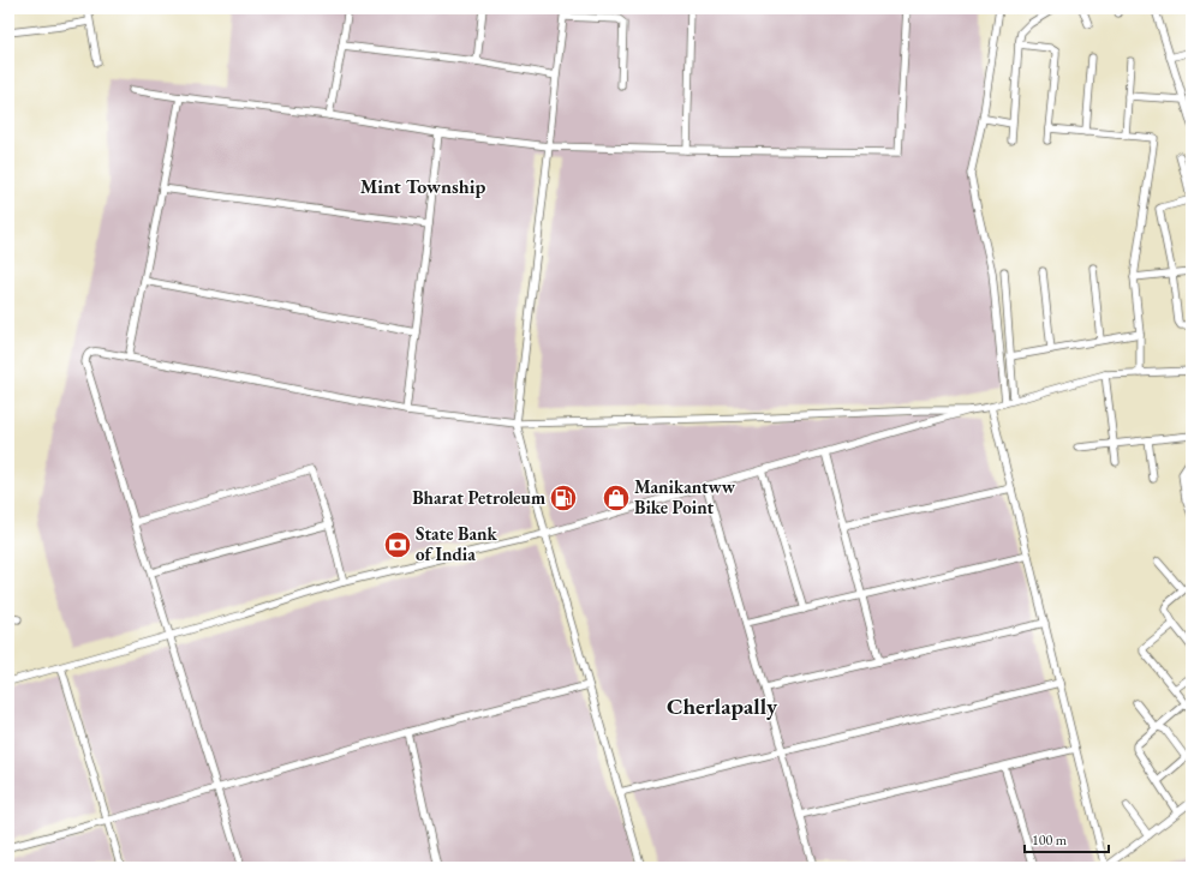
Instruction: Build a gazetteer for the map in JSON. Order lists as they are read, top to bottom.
{
  "districts": ["Mint Township", "Cherlapally"],
  "places": {
    "fuel station": ["Bharat Petroleum"],
    "shop": ["Manikantww Bike Point"],
    "bank": ["State Bank of India"]
  },
  "scale_bar": "100 m"
}
